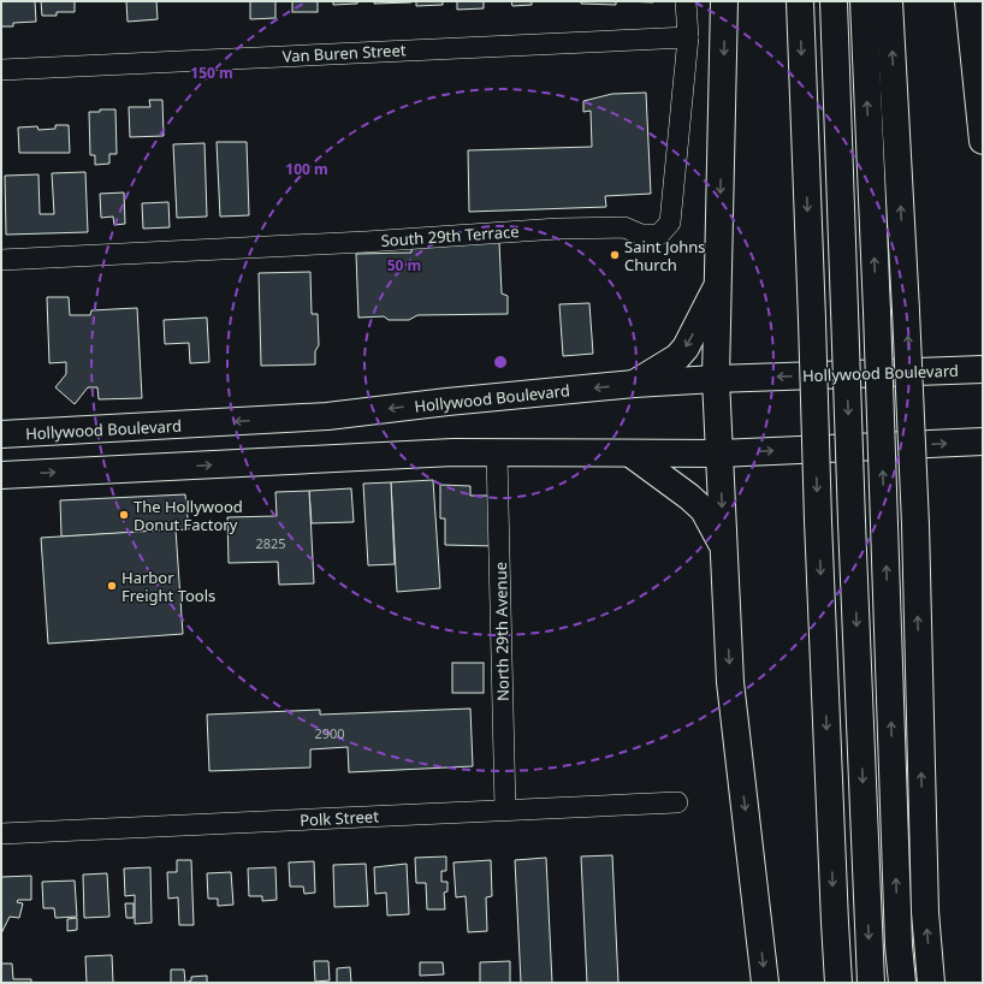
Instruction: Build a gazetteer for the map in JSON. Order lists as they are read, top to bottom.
{
  "streets": {
    "main road": ["Hollywood Boulevard"],
    "street": [
      "Van Buren Street",
      "South 29th Terrace",
      "North 29th Avenue",
      "Polk Street"
    ]
  },
  "crossings": [
    ["Van Buren Street", "South 29th Terrace"],
    ["North 29th Avenue", "Polk Street"]
  ],
  "places": ["Saint Johns Church", "The Hollywood Donut Factory", "Harbor Freight Tools"],
  "house_numbers": ["2825", "2900"],
  "rings": ["150 m", "100 m", "50 m"]
}
